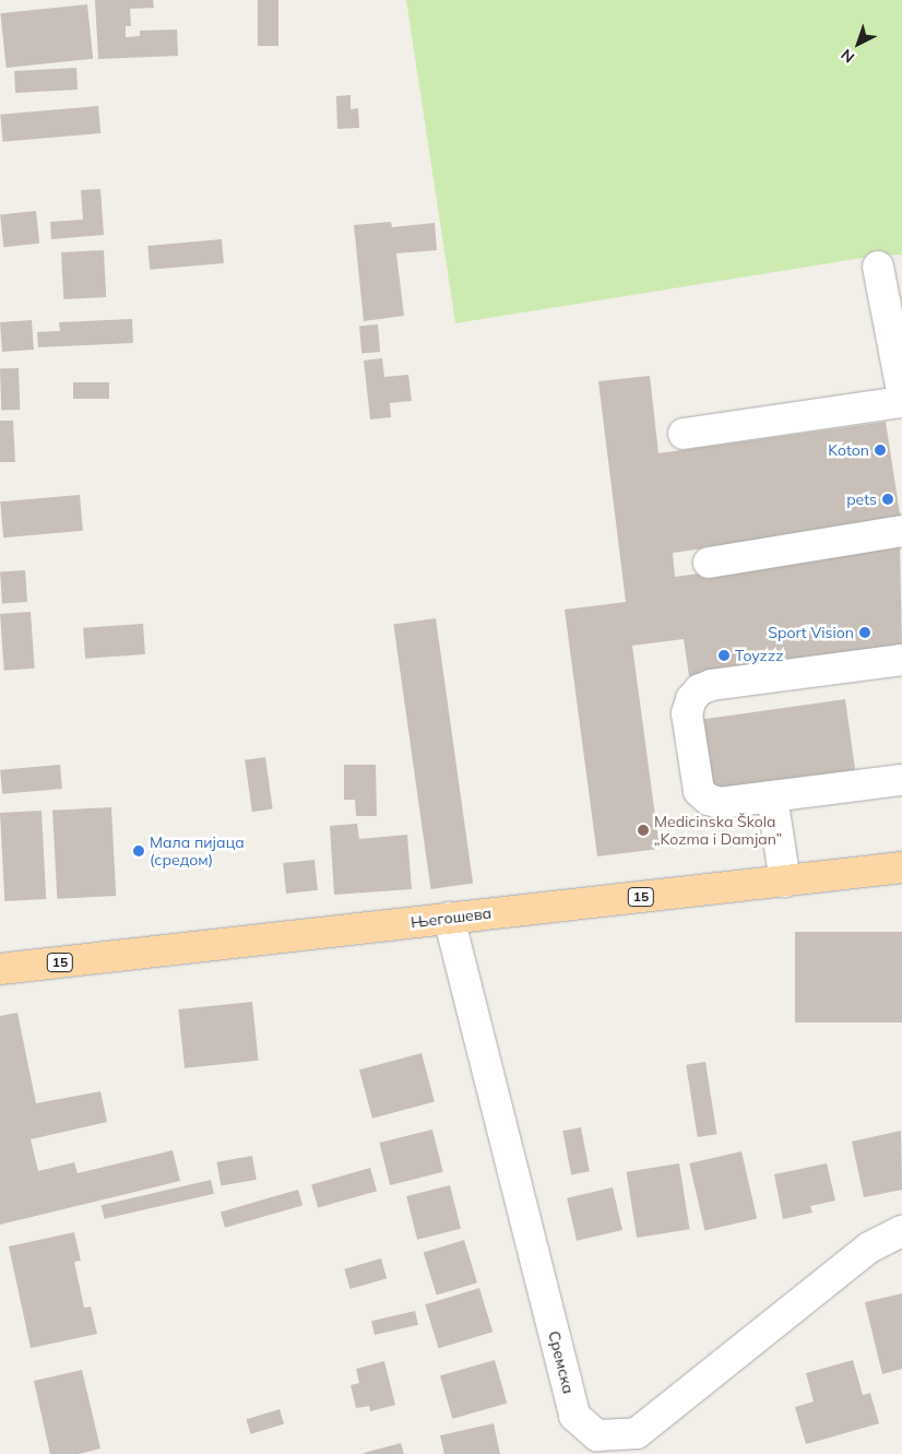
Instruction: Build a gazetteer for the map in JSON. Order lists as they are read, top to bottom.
{
  "streets": {
    "main road": ["15", "Његошева"],
    "street": ["Сремска"]
  },
  "crossings": [
    ["Његошева", "Сремска"]
  ],
  "places": [
    "Koton",
    "pets",
    "Sport Vision",
    "Toyzzz",
    "Medicinska Škola „Kozma i Damjan”",
    "Мала пијаца (средом)"
  ],
  "north": "bottom left"
}
